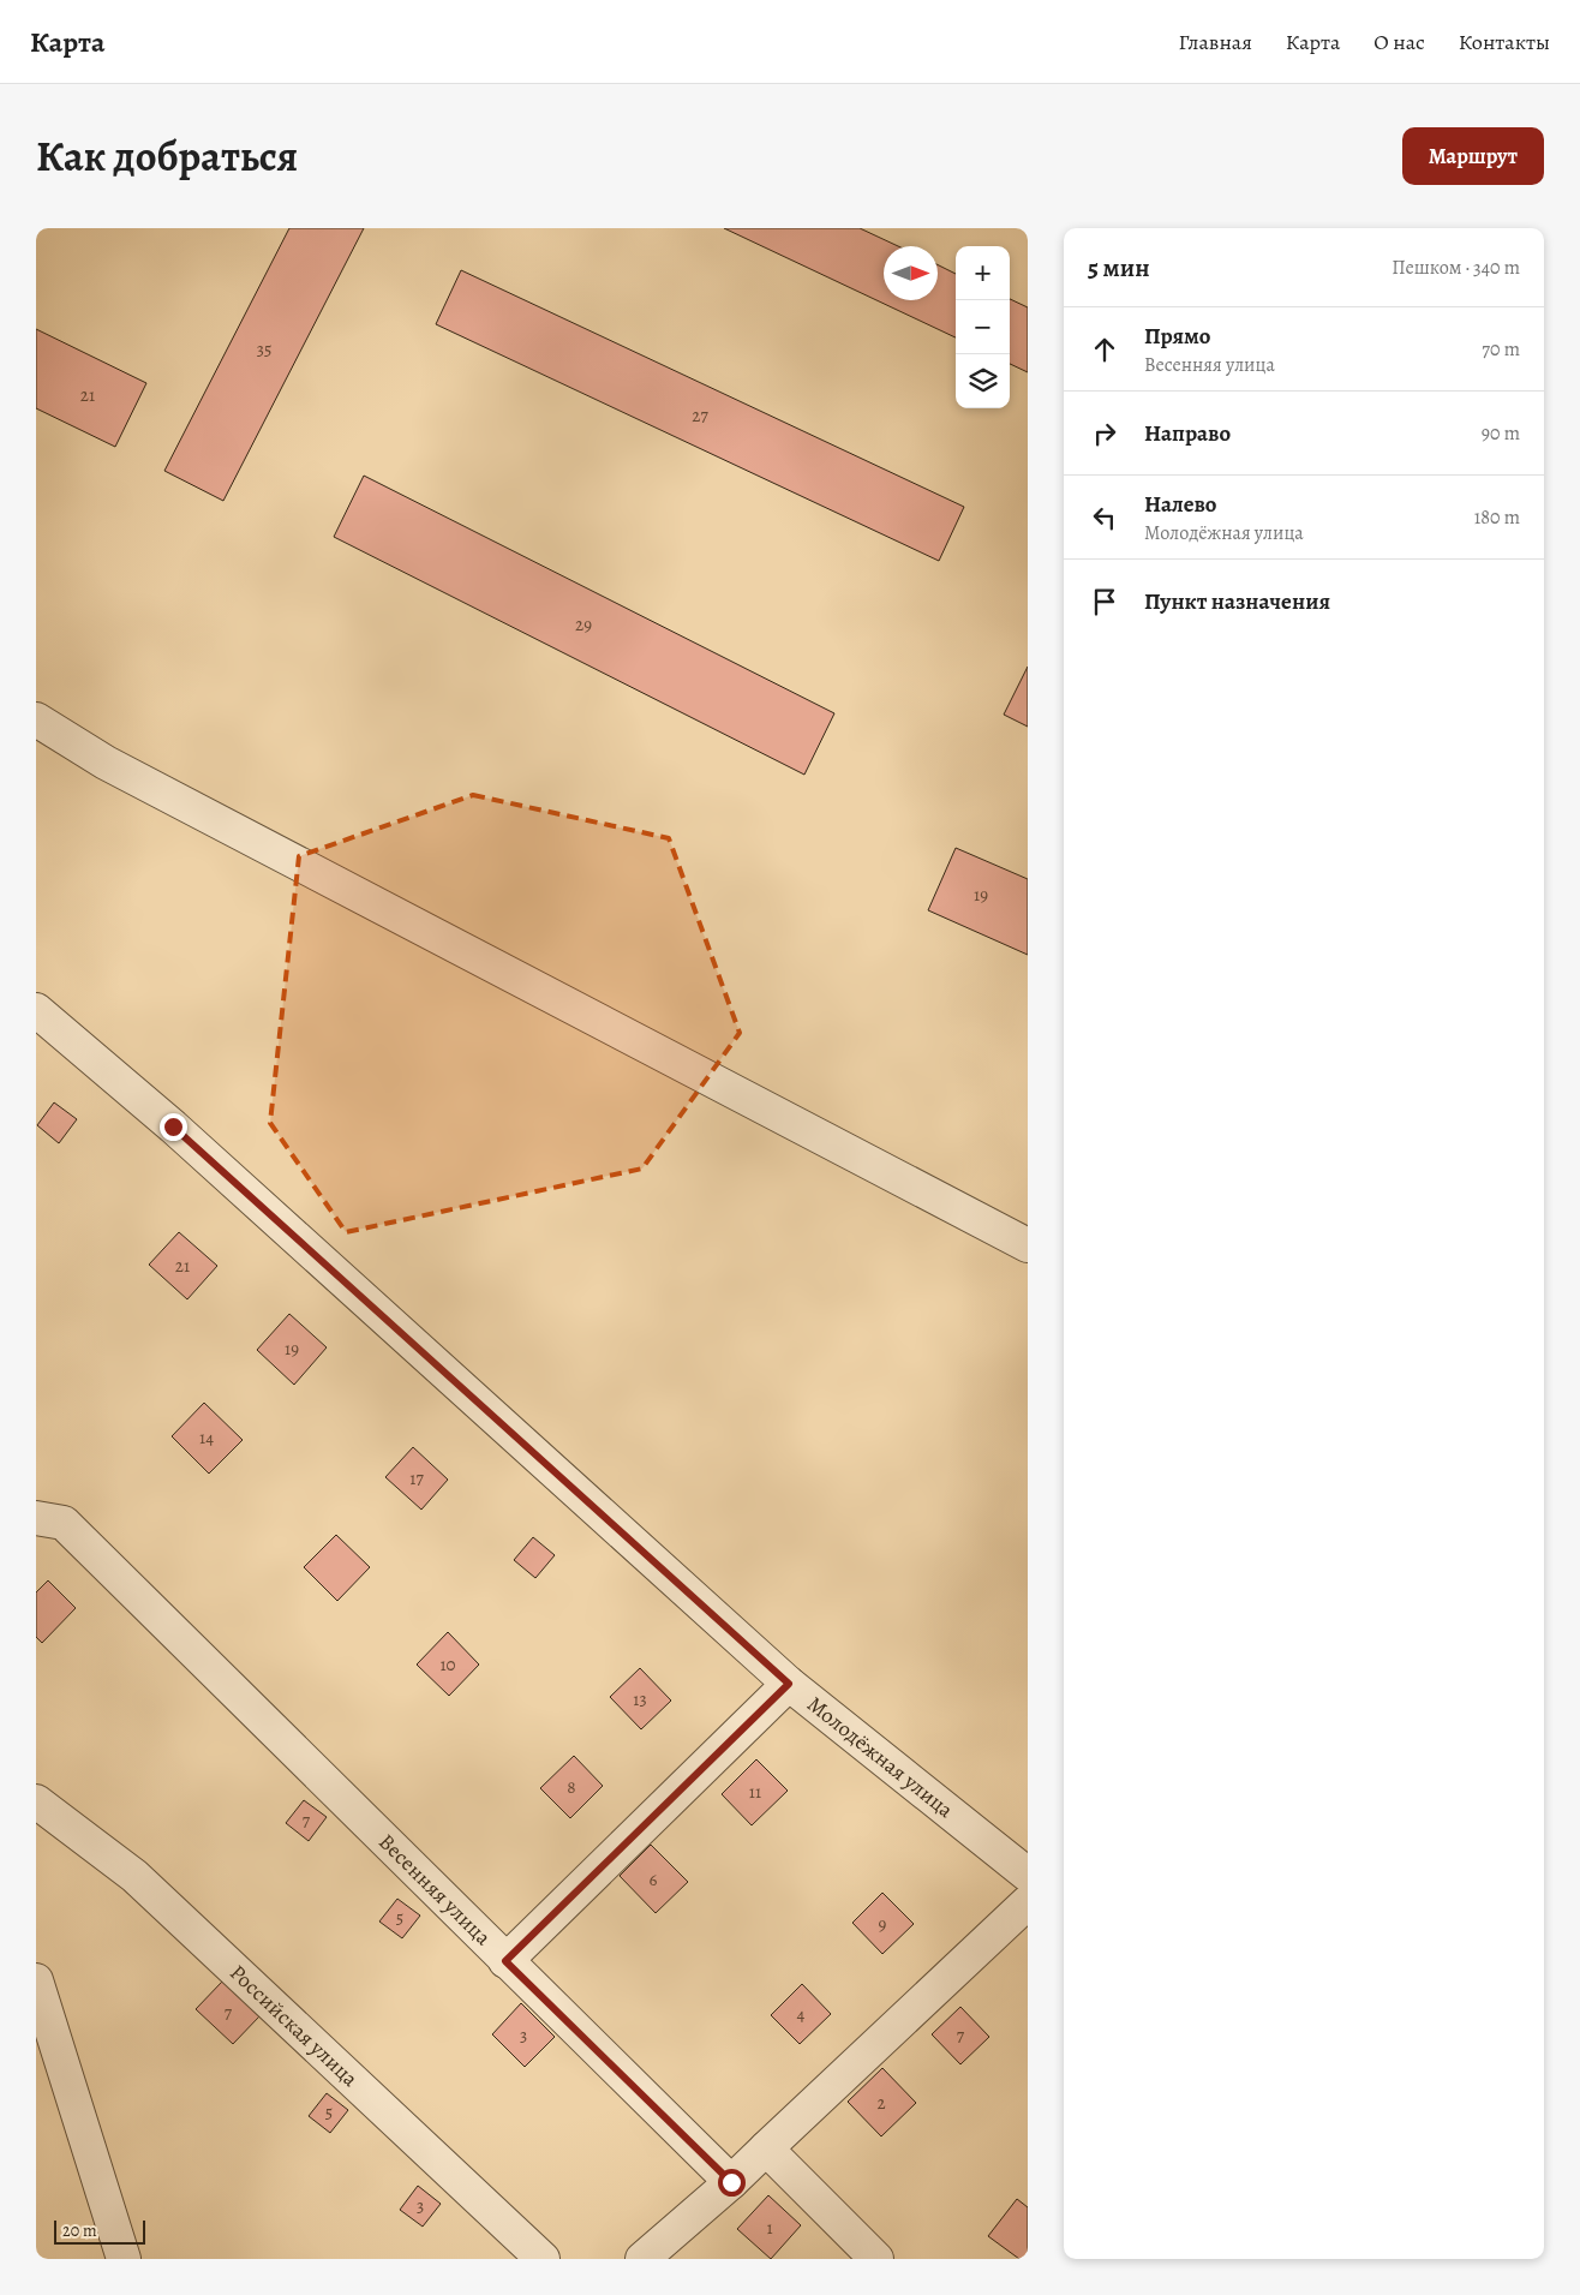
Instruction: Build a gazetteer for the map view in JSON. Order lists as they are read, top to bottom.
{
  "streets": {
    "street": ["Молодёжная улица", "Весенняя улица", "Российская улица"]
  },
  "house_numbers": [
    "35",
    "21",
    "27",
    "29",
    "19",
    "21",
    "19",
    "14",
    "17",
    "10",
    "13",
    "8",
    "11",
    "7",
    "6",
    "5",
    "9",
    "7",
    "4",
    "3",
    "7",
    "2",
    "5",
    "3",
    "1"
  ],
  "scale_bar": "20 m",
  "north": "right",
  "page": {
    "header": "Карта",
    "nav": [
      "Главная",
      "Карта",
      "О нас",
      "Контакты"
    ],
    "title": "Как добраться",
    "buttons": "Маршрут",
    "heading": ["5 мин", "Пешком · 340 m"],
    "map_buttons": ["+", "−"],
    "list": [
      ["Прямо", "Весенняя улица", "70 m"],
      ["Направо", "90 m"],
      ["Налево", "Молодёжная улица", "180 m"],
      "Пункт назначения"
    ],
    "scale": "20 m"
  }
}
